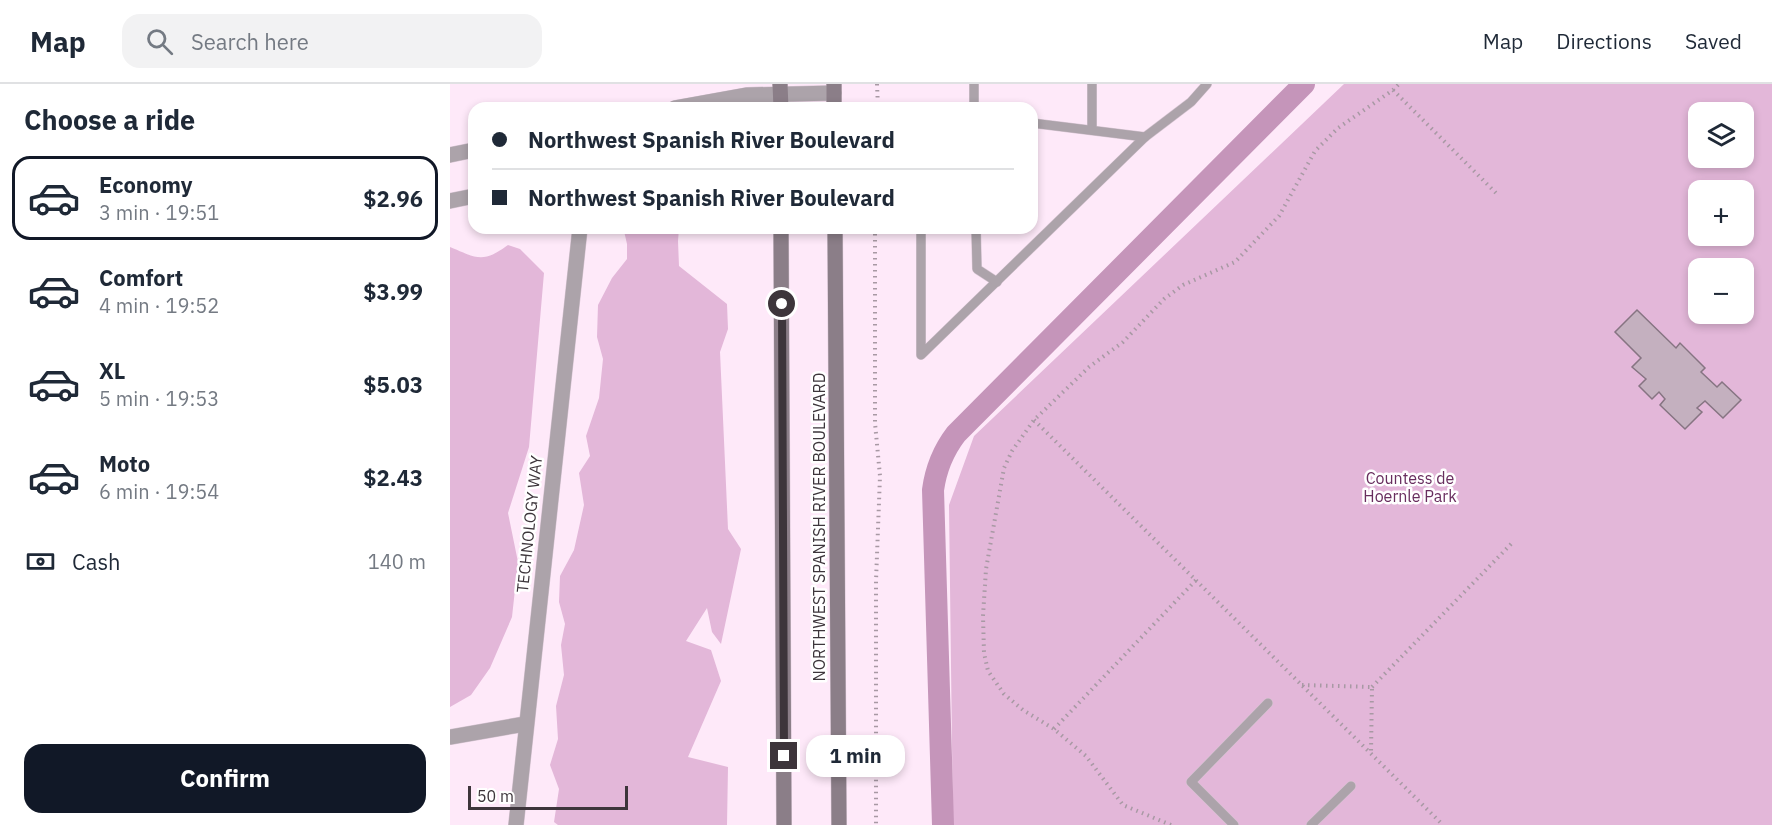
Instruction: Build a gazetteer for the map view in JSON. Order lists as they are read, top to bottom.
{
  "streets": {
    "main road": ["NORTHWEST SPANISH RIVER BOULEVARD"],
    "street": ["TECHNOLOGY WAY"]
  },
  "parks": ["Countess de Hoernle Park"],
  "scale_bar": "50 m",
  "page": {
    "header": "Map",
    "search": "Search here",
    "nav": ["Map", "Directions", "Saved"],
    "heading": "Choose a ride",
    "map_buttons": ["+", "−"],
    "banner": ["Northwest Spanish River Boulevard", "Northwest Spanish River Boulevard"],
    "list": [
      {
        "name": "Economy",
        "note": "3 min · 19:51",
        "value": "$2.96"
      },
      {
        "name": "Comfort",
        "note": "4 min · 19:52",
        "value": "$3.99"
      },
      {
        "name": "XL",
        "note": "5 min · 19:53",
        "value": "$5.03"
      },
      {
        "name": "Moto",
        "note": "6 min · 19:54",
        "value": "$2.43"
      }
    ],
    "pay": ["Cash", "140 m"],
    "buttons": "Confirm",
    "bubble": "1 min",
    "scale": "50 m"
  }
}
